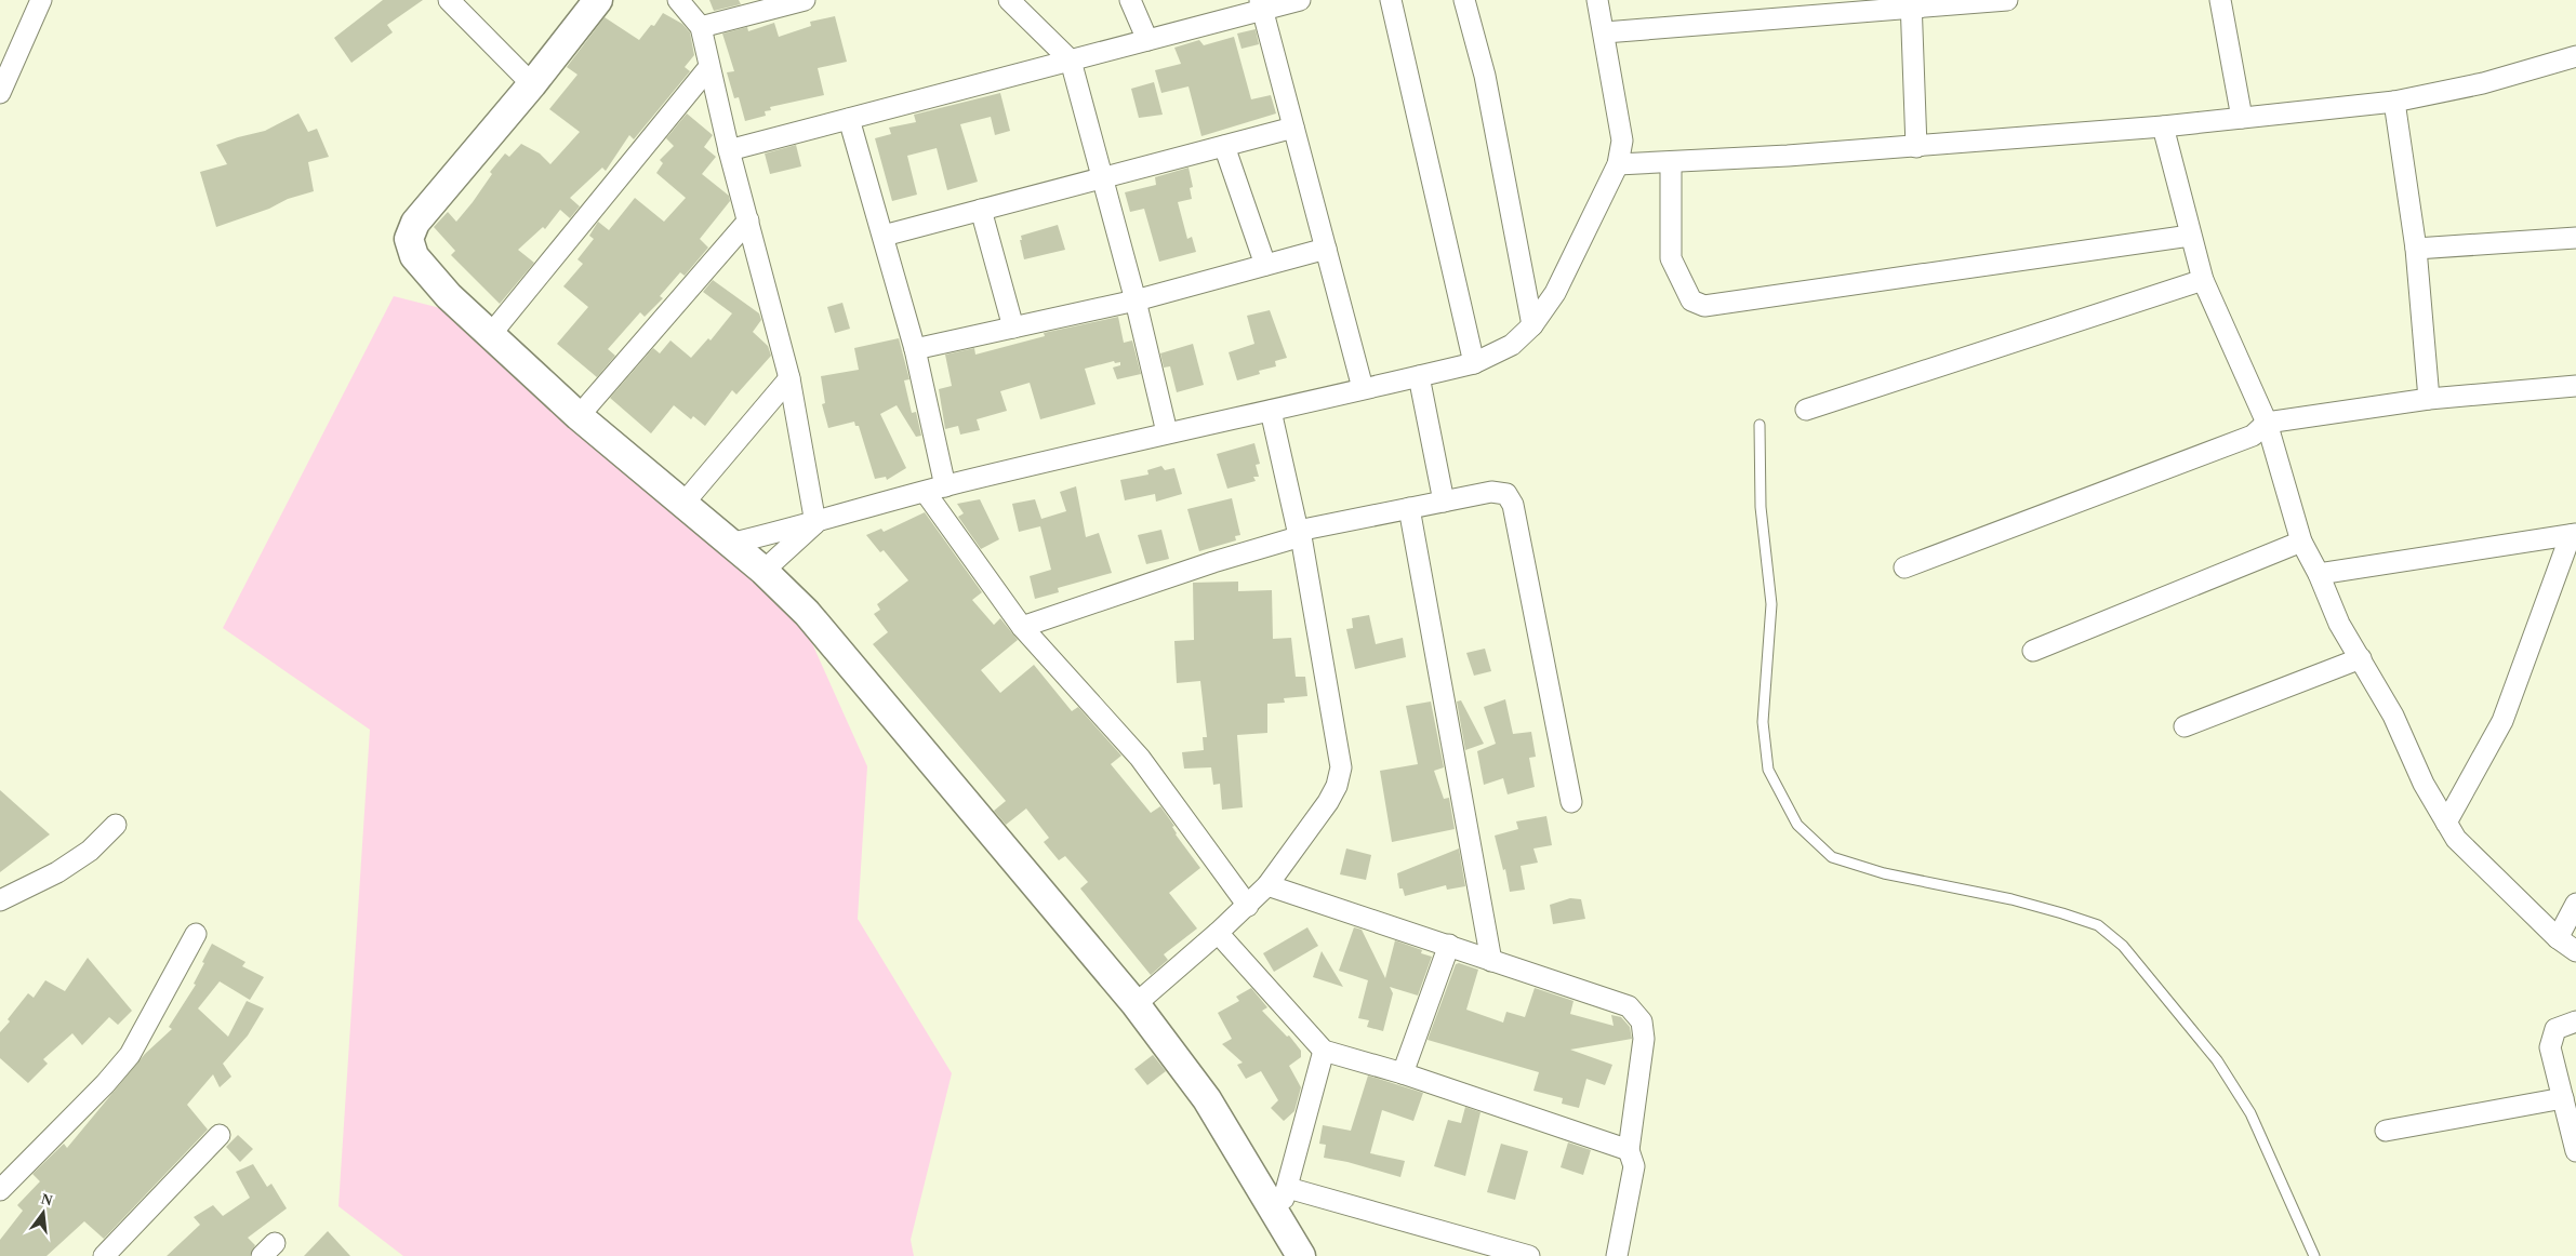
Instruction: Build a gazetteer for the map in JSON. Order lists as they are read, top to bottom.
{
  "north": "top"
}
